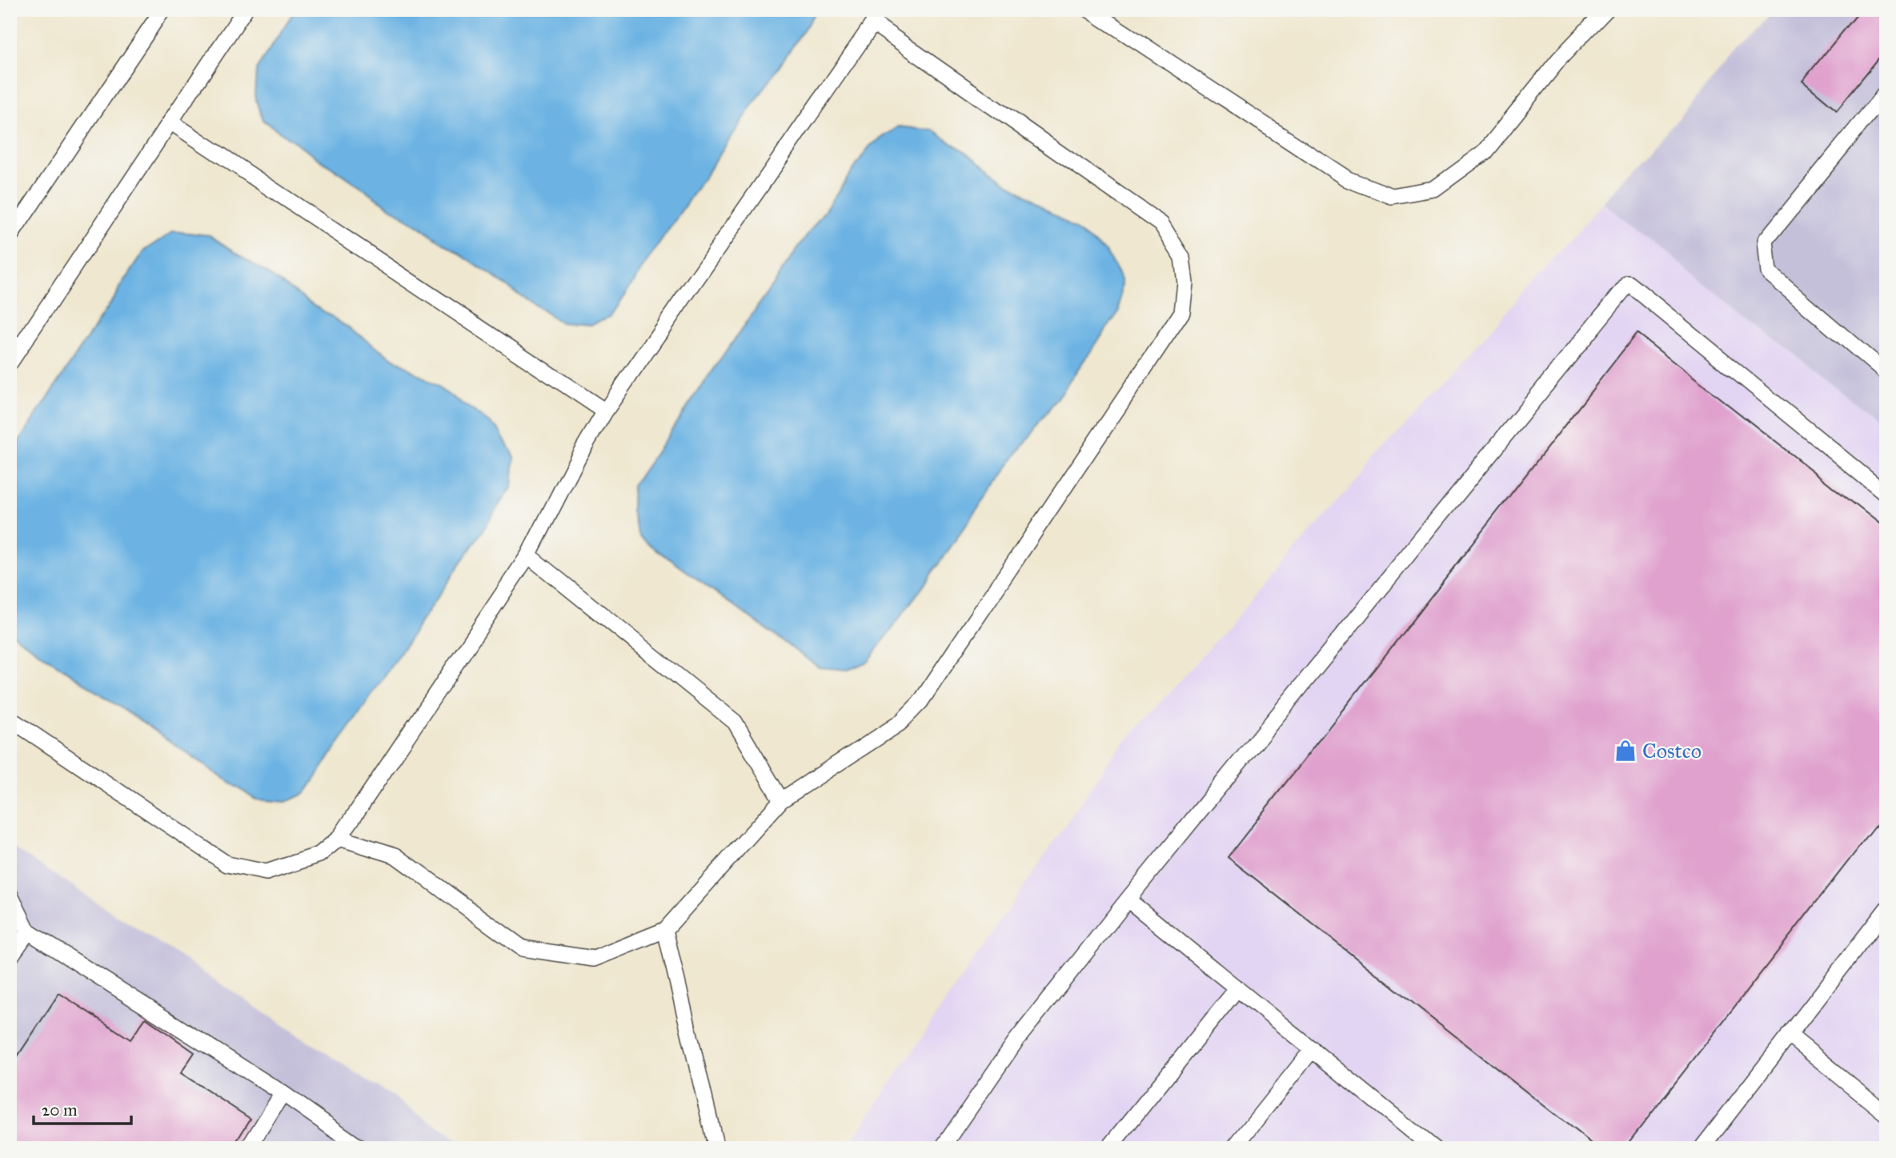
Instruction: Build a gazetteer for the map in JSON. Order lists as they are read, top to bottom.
{
  "places": {
    "shop": ["Costco"]
  },
  "scale_bar": "20 m"
}
